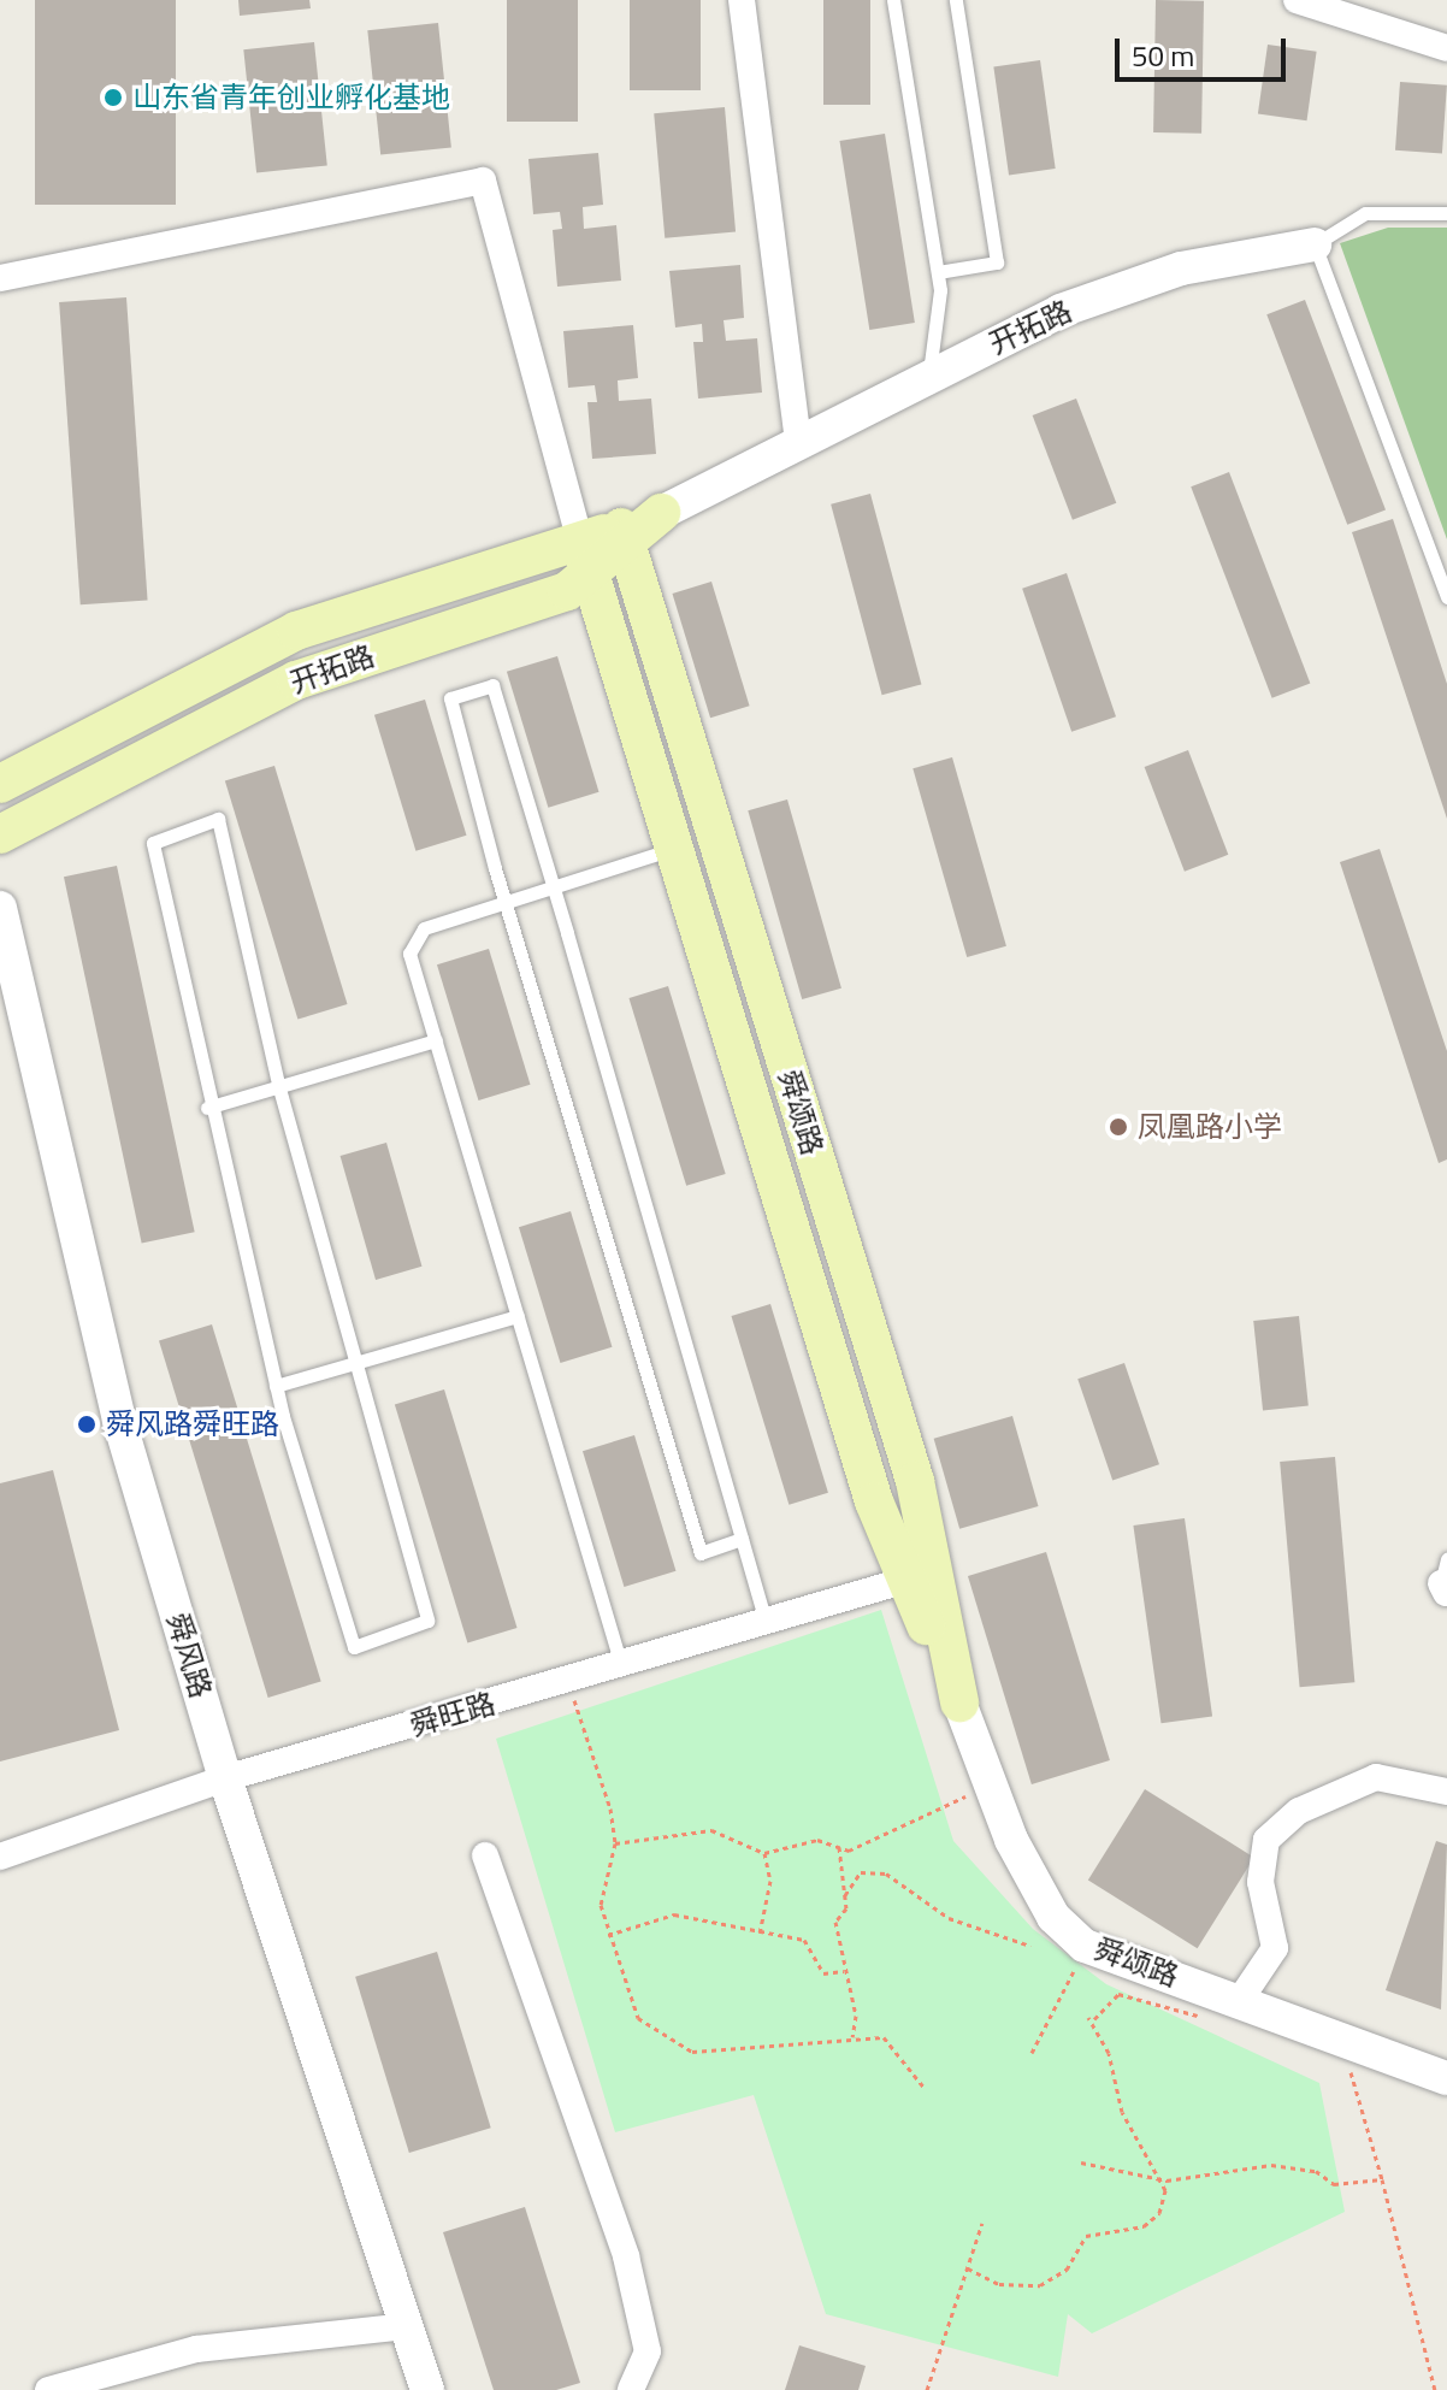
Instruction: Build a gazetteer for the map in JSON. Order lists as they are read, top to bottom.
{
  "streets": {
    "main road": ["开拓路", "舜颂路"],
    "street": ["舜风路", "舜旺路"]
  },
  "crossings": [
    ["开拓路", "舜颂路"],
    ["舜颂路", "舜旺路"],
    ["舜风路", "舜旺路"]
  ],
  "places": ["山东省青年创业孵化基地", "凤凰路小学", "舜风路舜旺路"],
  "scale_bar": "50 m"
}
